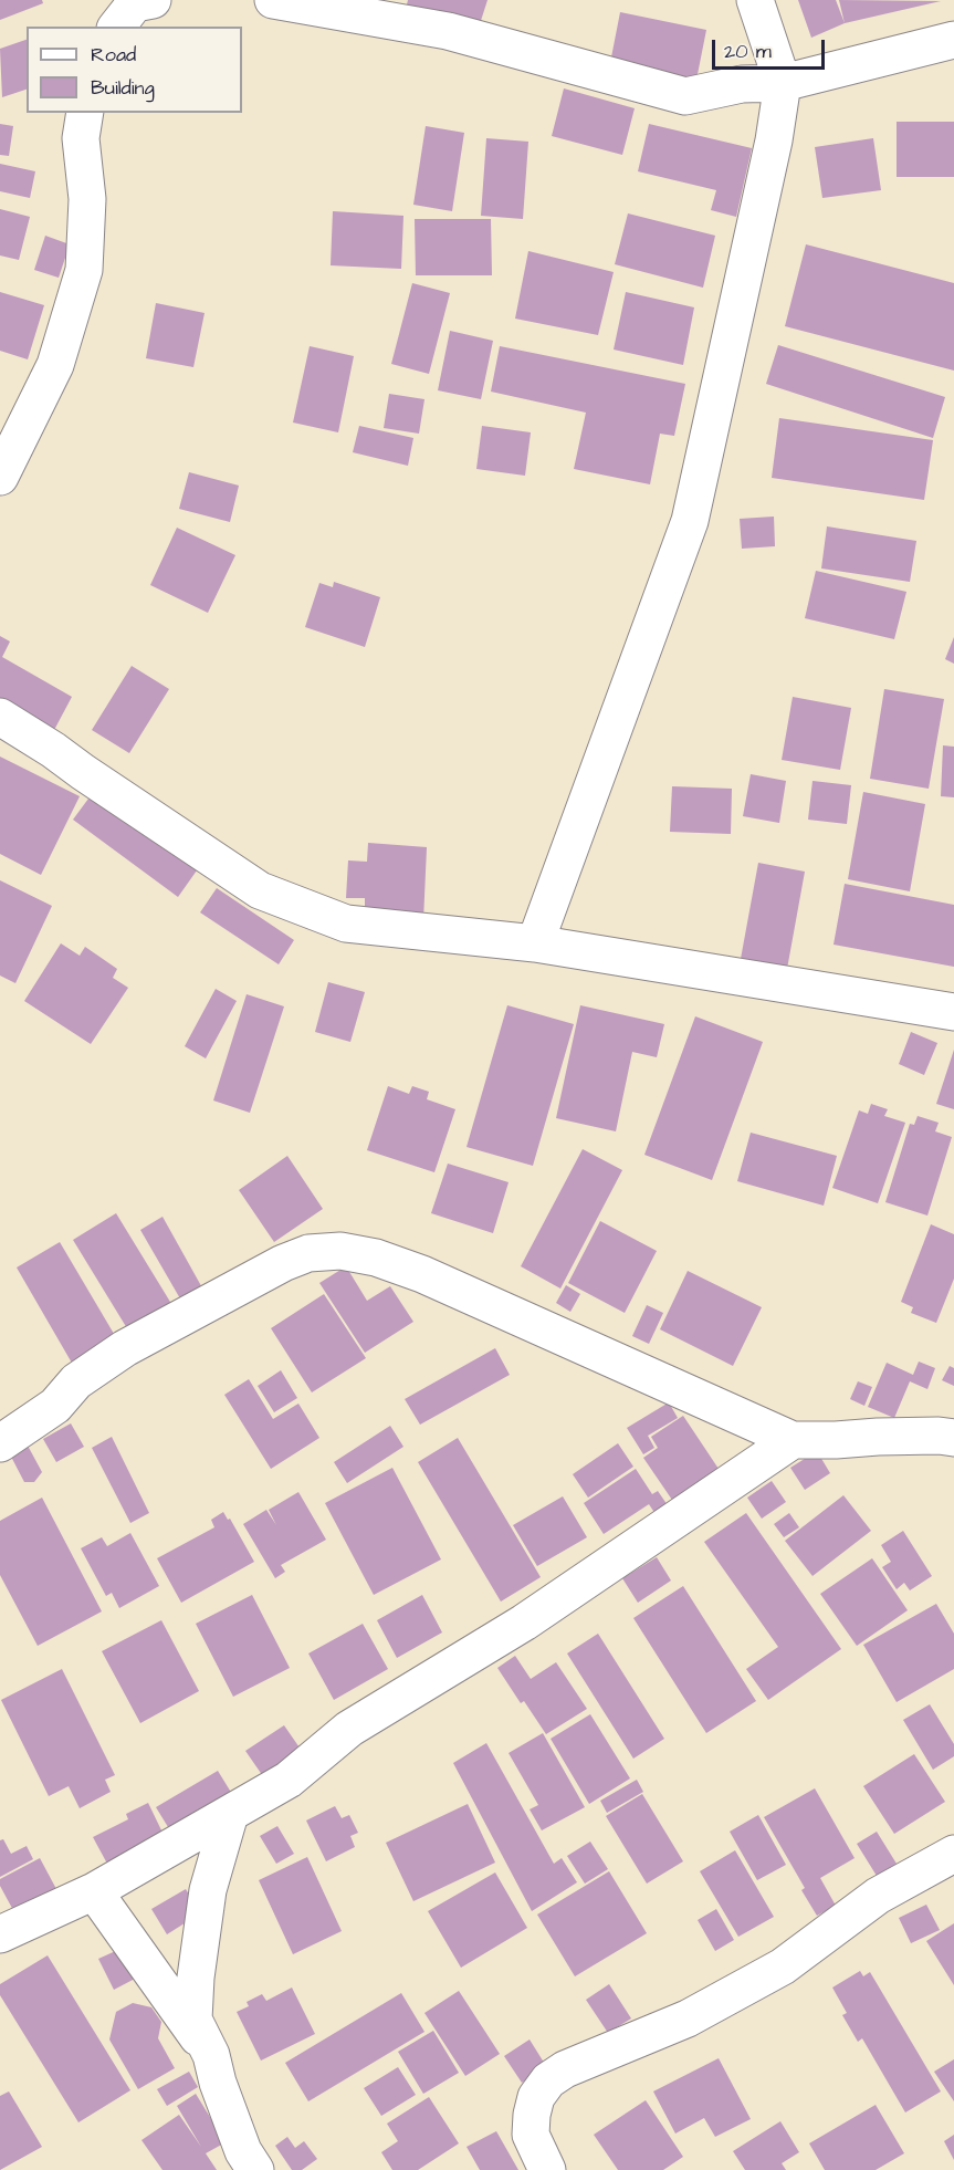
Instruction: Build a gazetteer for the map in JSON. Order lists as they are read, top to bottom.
{
  "legend": ["Road", "Building"],
  "scale_bar": "20 m"
}
